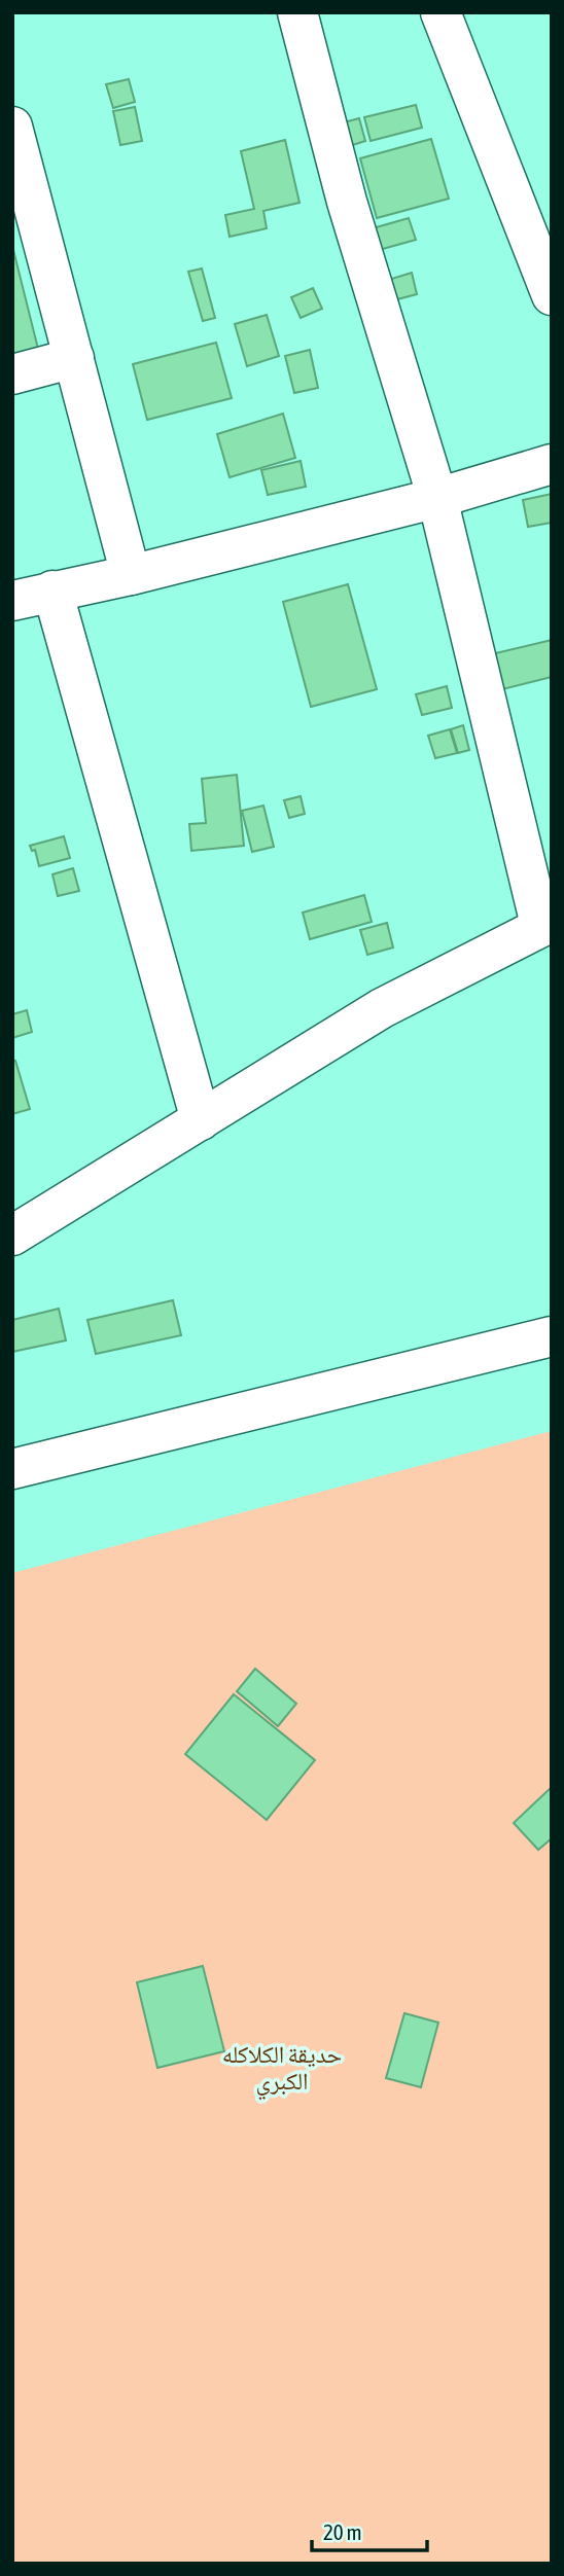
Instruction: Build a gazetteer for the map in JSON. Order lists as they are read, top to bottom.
{
  "parks": ["حديقة الكلاكله الكبري"],
  "scale_bar": "20 m"
}
